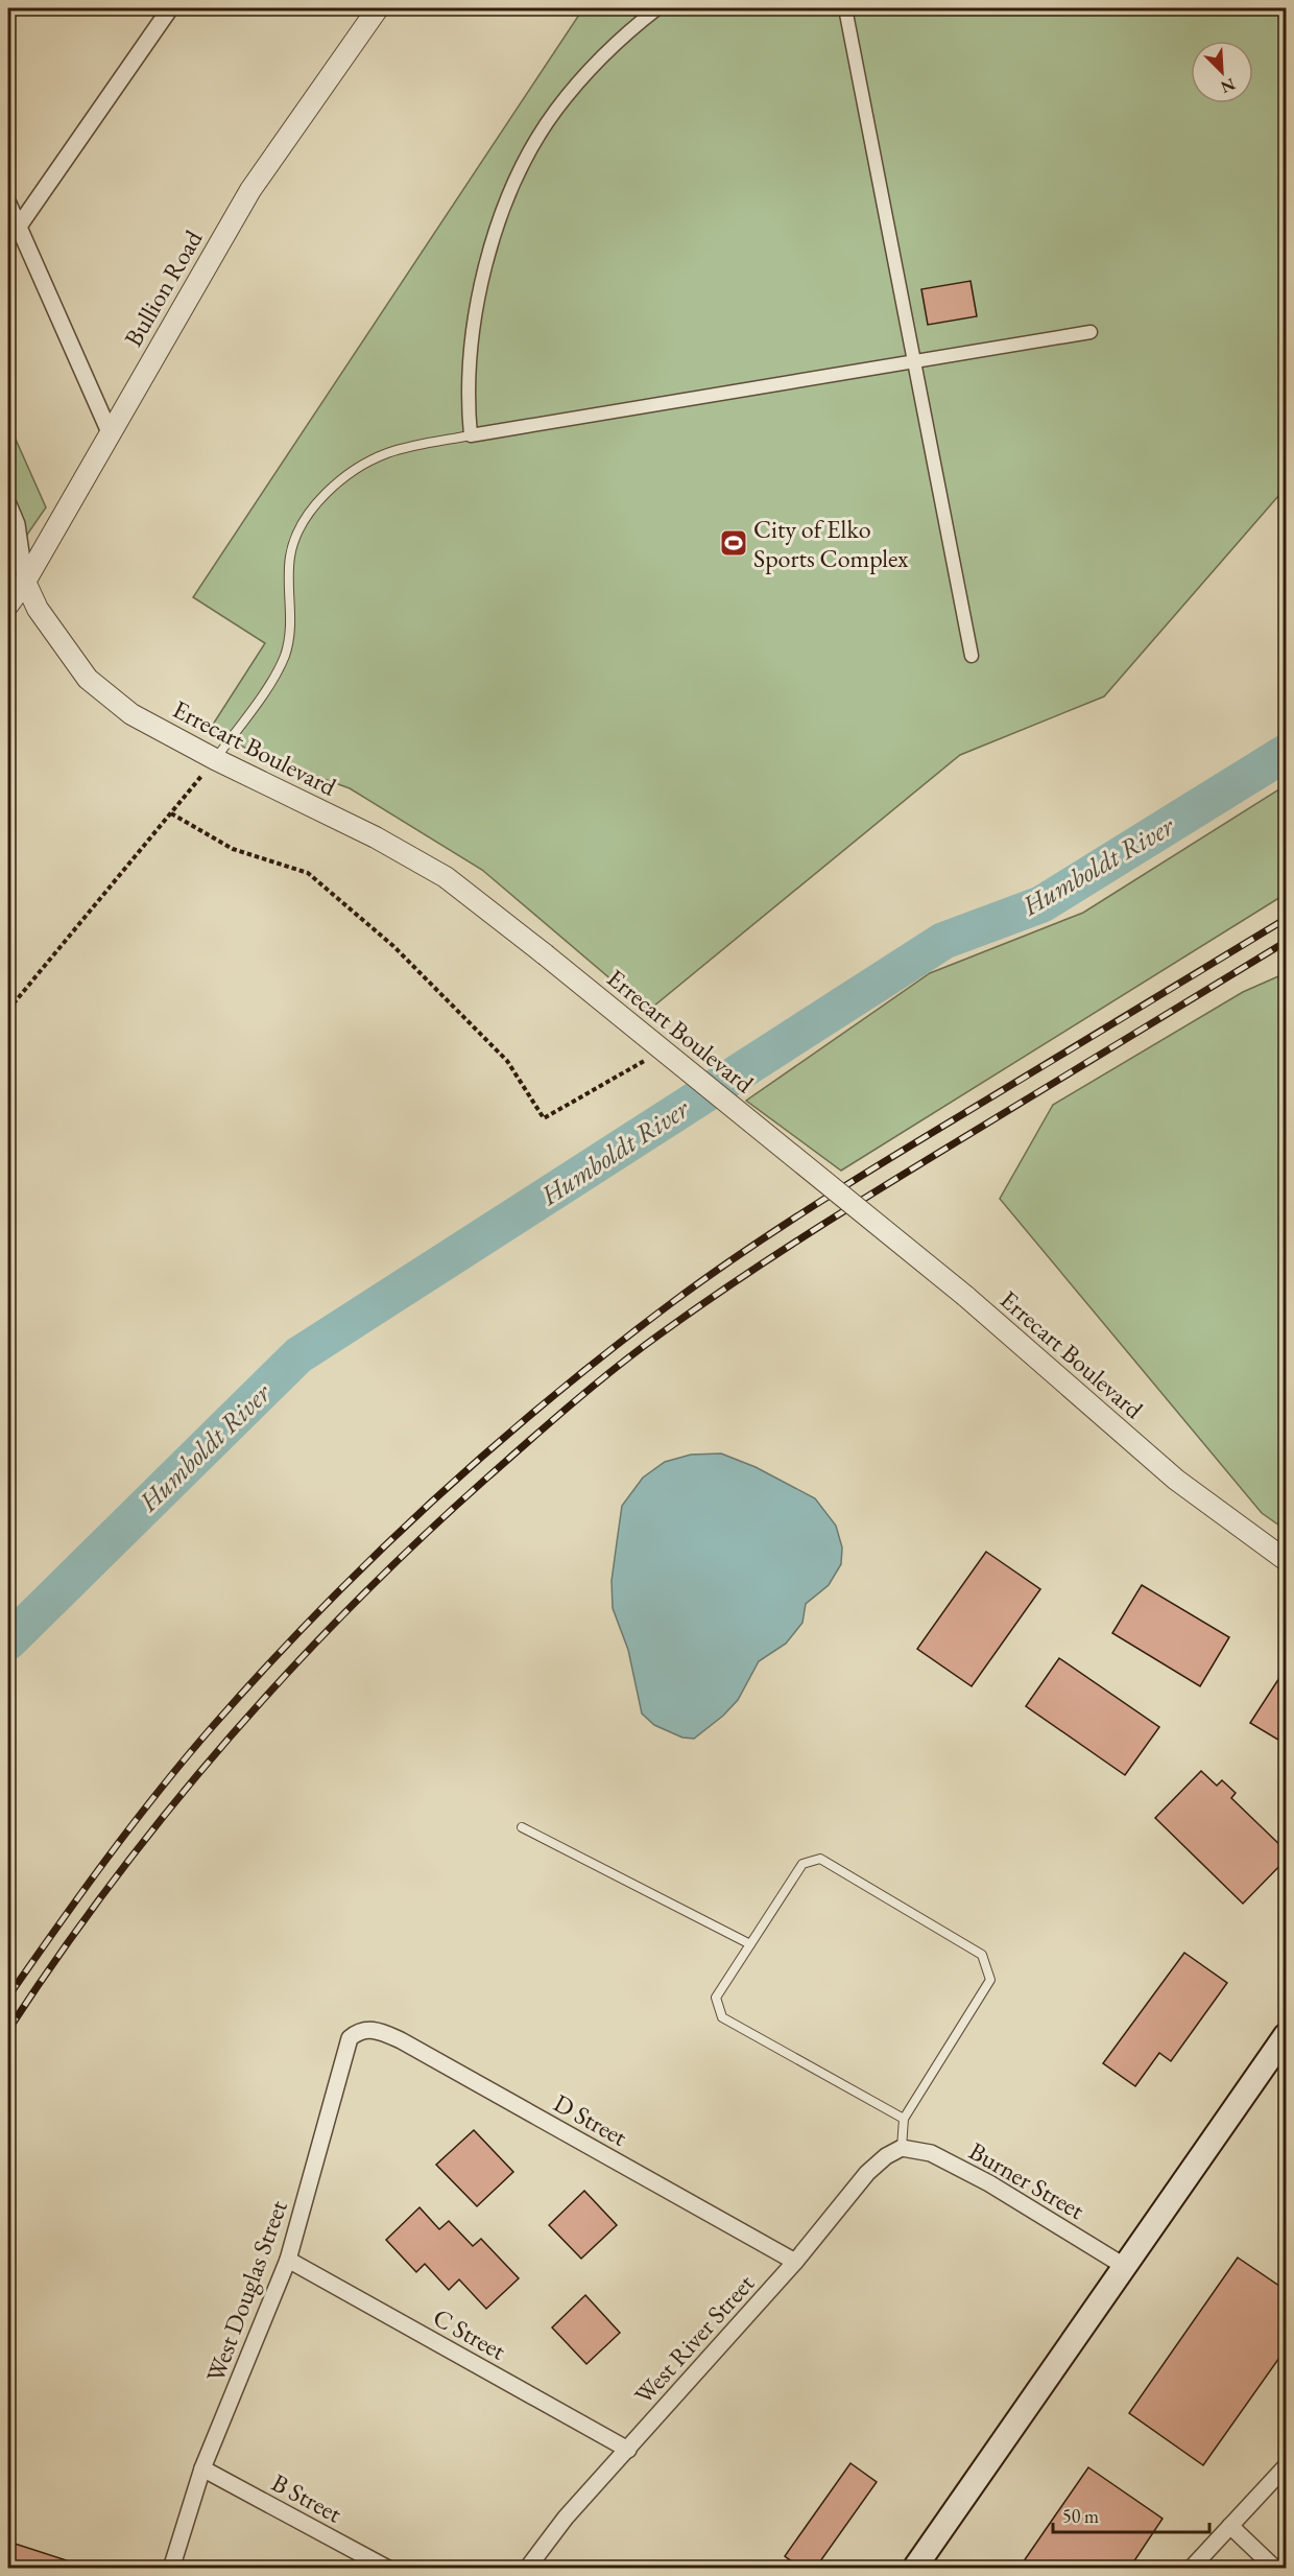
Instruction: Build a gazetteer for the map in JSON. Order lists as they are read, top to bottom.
{
  "streets": {
    "street": [
      "Bullion Road",
      "Errecart Boulevard",
      "D Street",
      "Burner Street",
      "West Douglas Street",
      "C Street",
      "West River Street",
      "B Street"
    ]
  },
  "crossings": [
    ["Bullion Road", "Errecart Boulevard"],
    ["D Street", "West Douglas Street"],
    ["D Street", "West River Street"],
    ["Burner Street", "West River Street"],
    ["West Douglas Street", "C Street"],
    ["West Douglas Street", "B Street"],
    ["C Street", "West River Street"]
  ],
  "water": ["Humboldt River"],
  "places": {
    "sports": ["City of Elko Sports Complex"]
  },
  "scale_bar": "50 m",
  "north": "bottom right"
}
